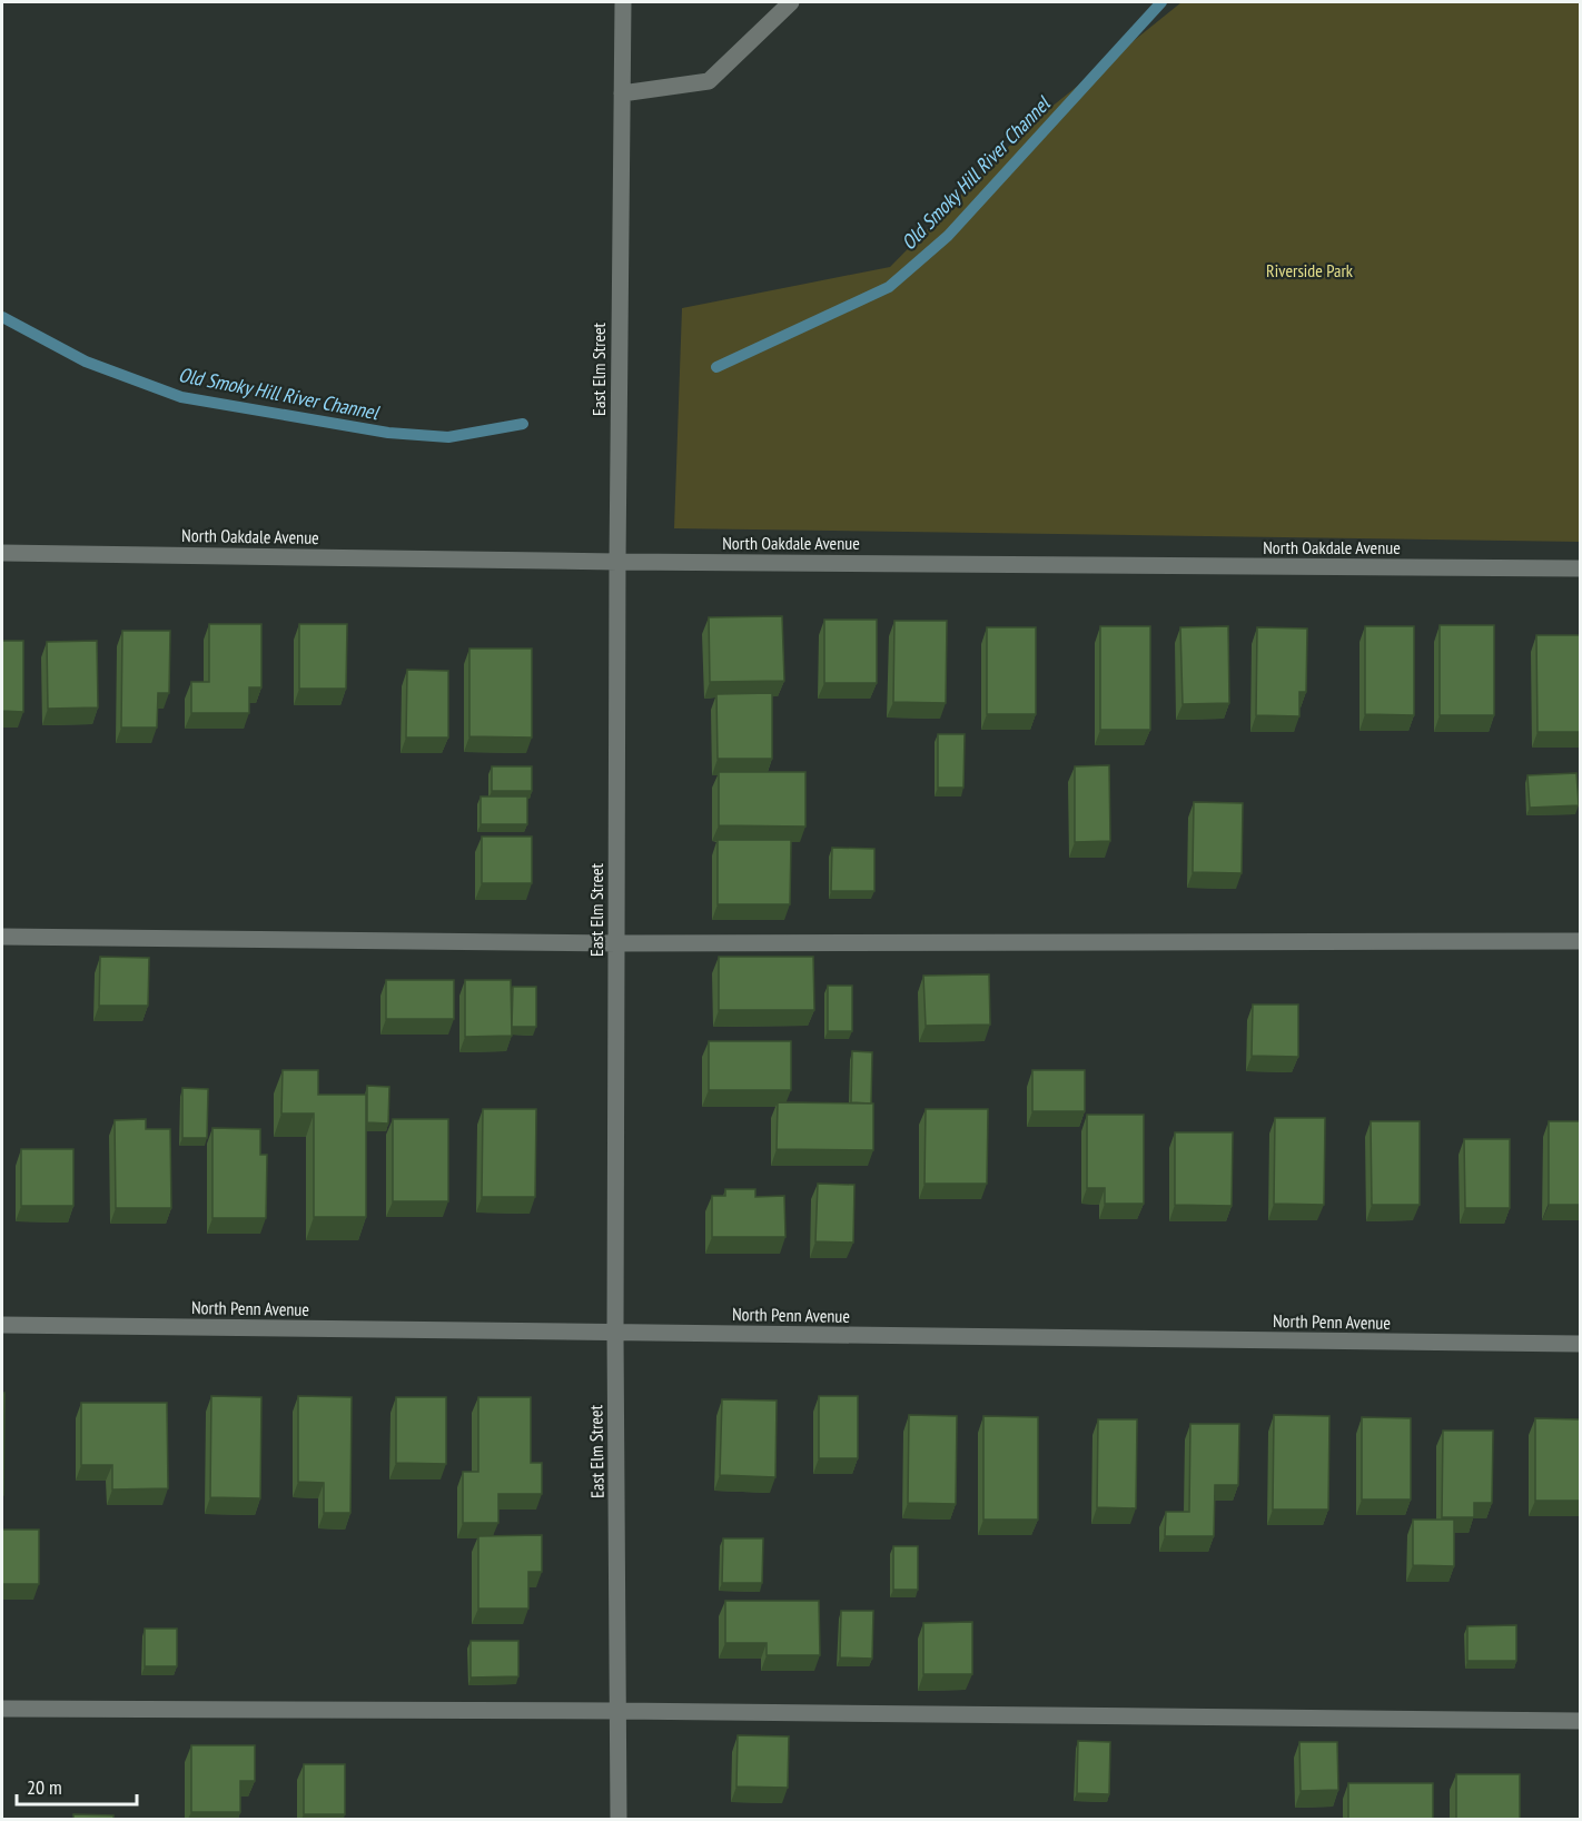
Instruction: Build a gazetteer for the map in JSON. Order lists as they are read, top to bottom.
{
  "streets": {
    "street": ["East Elm Street", "North Oakdale Avenue", "North Penn Avenue"]
  },
  "crossings": [
    ["East Elm Street", "North Oakdale Avenue"],
    ["East Elm Street", "North Penn Avenue"]
  ],
  "water": ["Old Smoky Hill River Channel"],
  "parks": ["Riverside Park"],
  "scale_bar": "20 m"
}
